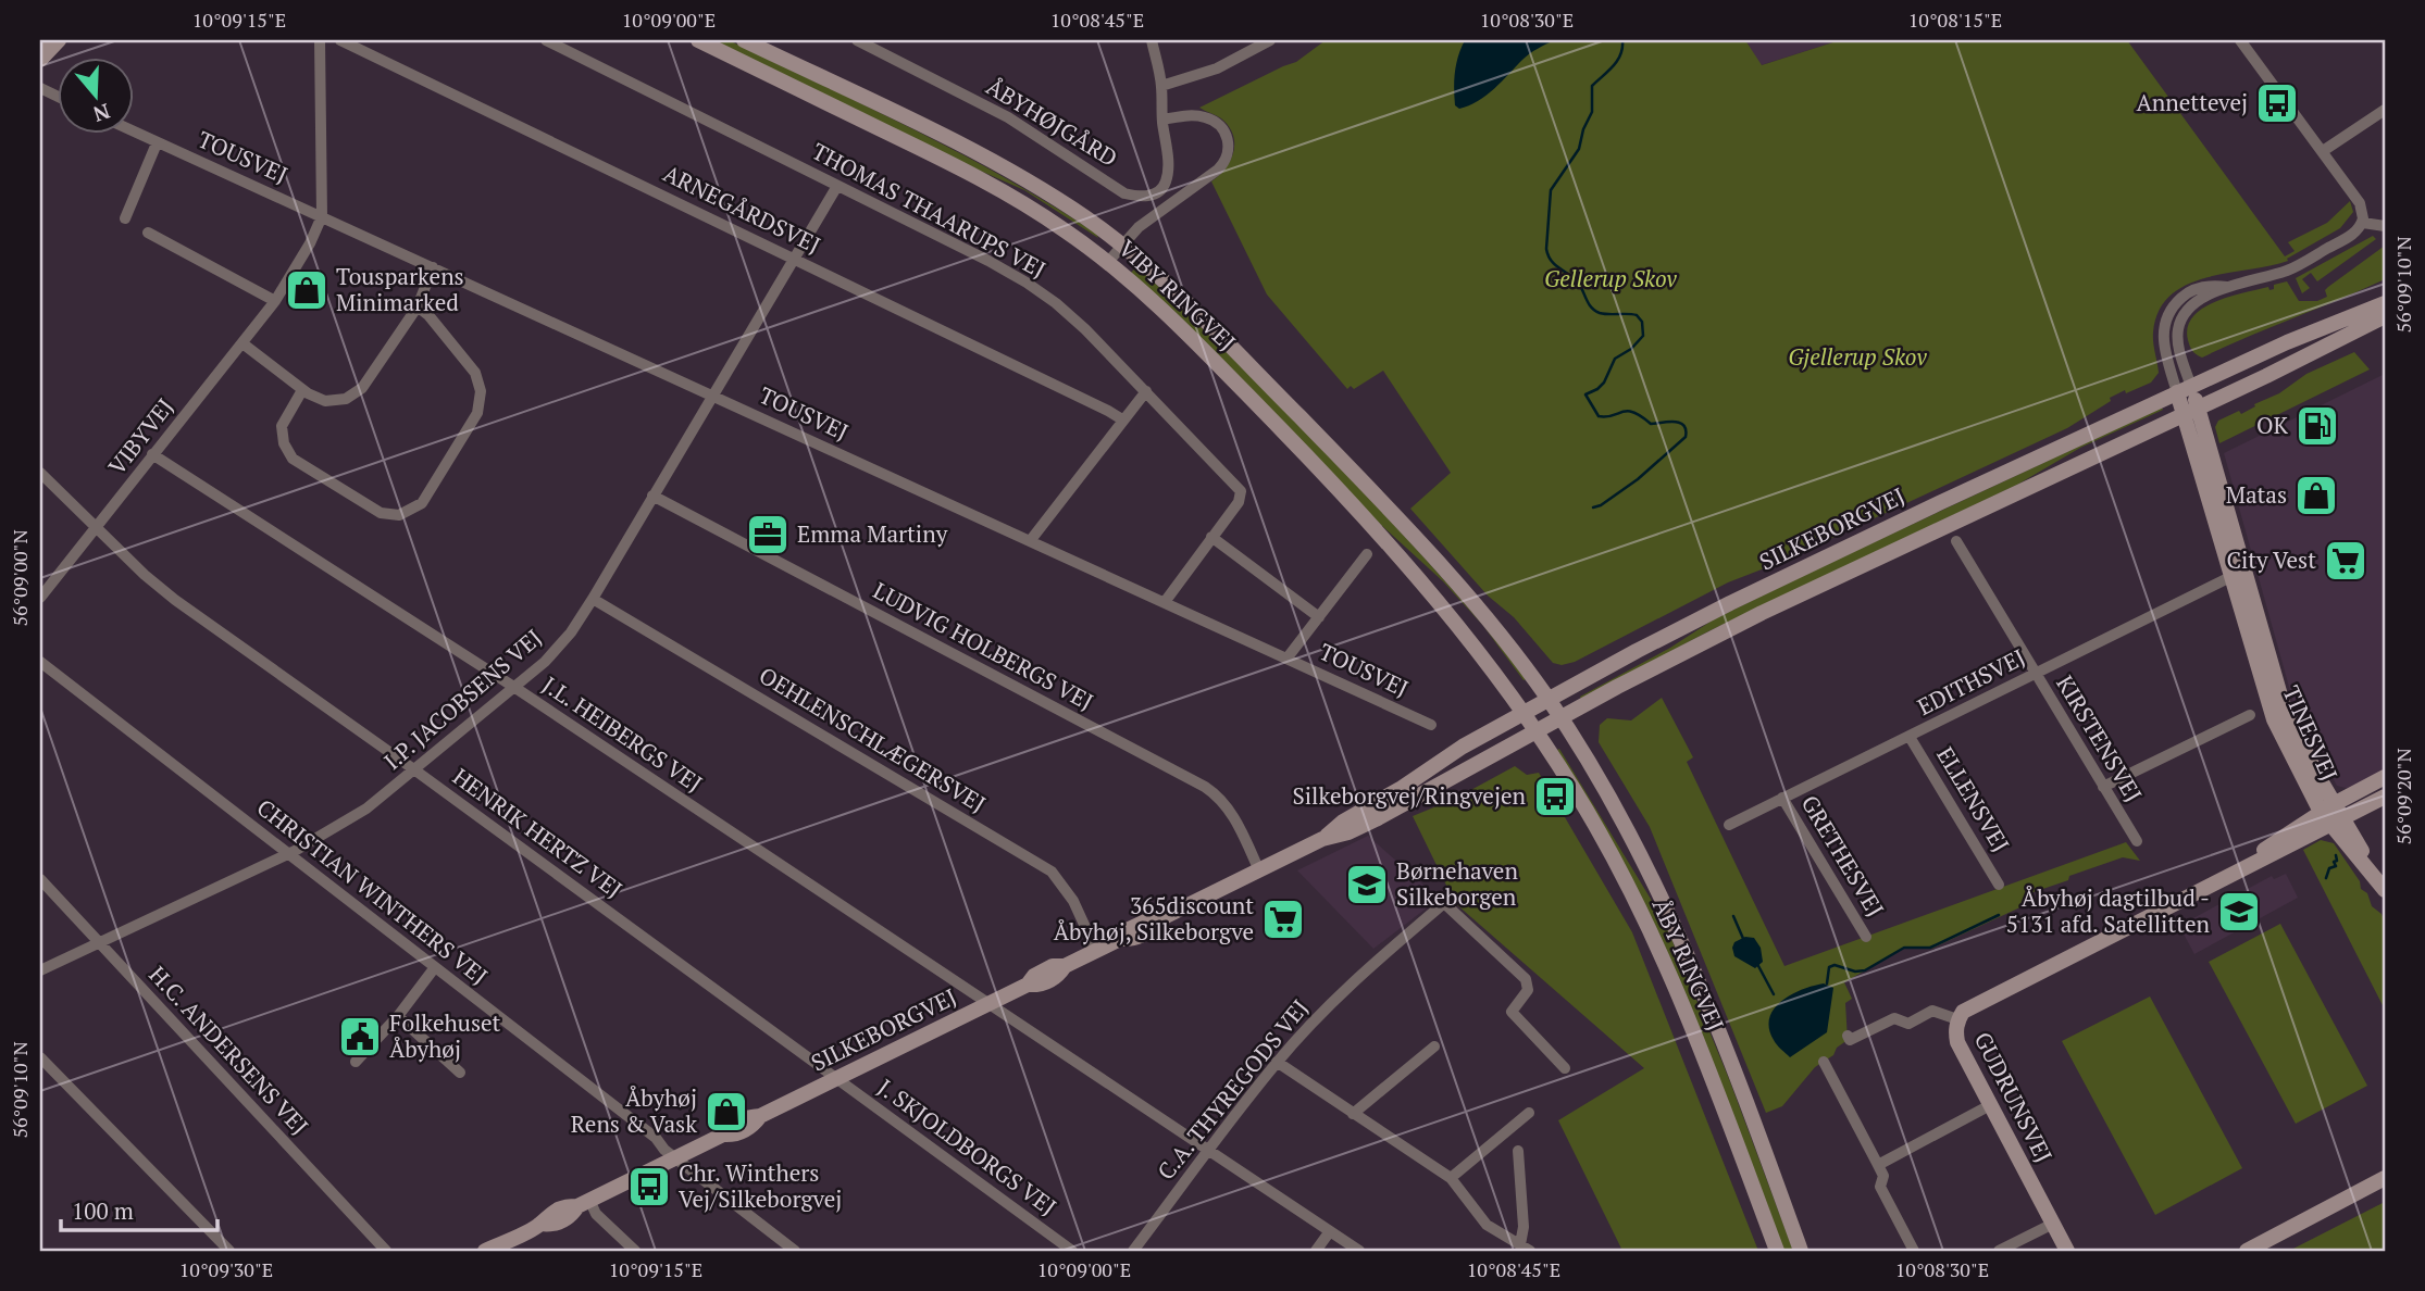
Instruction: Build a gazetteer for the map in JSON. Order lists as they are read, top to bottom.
{
  "streets": {
    "main road": [
      "VIBY RINGVEJ",
      "SILKEBORGVEJ",
      "TINESVEJ",
      "ÅBY RINGVEJ",
      "GUDRUNSVEJ"
    ],
    "street": [
      "ÅBYHØJGÅRD",
      "TOUSVEJ",
      "ARNEGÅRDSVEJ",
      "THOMAS THAARUPS VEJ",
      "VIBYVEJ",
      "LUDVIG HOLBERGS VEJ",
      "EDITHSVEJ",
      "I.P. JACOBSENS VEJ",
      "J.L. HEIBERGS VEJ",
      "KIRSTENSVEJ",
      "OEHLENSCHLÆGERSVEJ",
      "ELLENSVEJ",
      "HENRIK HERTZ VEJ",
      "GRETHESVEJ",
      "CHRISTIAN WINTHERS VEJ",
      "H.C. ANDERSENS VEJ",
      "C.A. THYREGODS VEJ",
      "J. SKJOLDBORGS VEJ"
    ]
  },
  "crossings": [
    ["TOUSVEJ", "THOMAS THAARUPS VEJ"],
    ["TOUSVEJ", "VIBYVEJ"],
    ["TOUSVEJ", "I.P. JACOBSENS VEJ"],
    ["ARNEGÅRDSVEJ", "I.P. JACOBSENS VEJ"],
    ["THOMAS THAARUPS VEJ", "I.P. JACOBSENS VEJ"],
    ["VIBY RINGVEJ", "SILKEBORGVEJ"],
    ["VIBY RINGVEJ", "ÅBY RINGVEJ"],
    ["VIBYVEJ", "J.L. HEIBERGS VEJ"],
    ["VIBYVEJ", "HENRIK HERTZ VEJ"],
    ["SILKEBORGVEJ", "LUDVIG HOLBERGS VEJ"],
    ["SILKEBORGVEJ", "TINESVEJ"],
    ["SILKEBORGVEJ", "J.L. HEIBERGS VEJ"],
    ["SILKEBORGVEJ", "OEHLENSCHLÆGERSVEJ"],
    ["SILKEBORGVEJ", "HENRIK HERTZ VEJ"],
    ["SILKEBORGVEJ", "CHRISTIAN WINTHERS VEJ"],
    ["SILKEBORGVEJ", "ÅBY RINGVEJ"],
    ["SILKEBORGVEJ", "J. SKJOLDBORGS VEJ"],
    ["LUDVIG HOLBERGS VEJ", "I.P. JACOBSENS VEJ"],
    ["EDITHSVEJ", "TINESVEJ"],
    ["EDITHSVEJ", "KIRSTENSVEJ"],
    ["EDITHSVEJ", "ELLENSVEJ"],
    ["EDITHSVEJ", "GRETHESVEJ"],
    ["I.P. JACOBSENS VEJ", "J.L. HEIBERGS VEJ"],
    ["I.P. JACOBSENS VEJ", "OEHLENSCHLÆGERSVEJ"],
    ["I.P. JACOBSENS VEJ", "HENRIK HERTZ VEJ"],
    ["I.P. JACOBSENS VEJ", "CHRISTIAN WINTHERS VEJ"],
    ["I.P. JACOBSENS VEJ", "H.C. ANDERSENS VEJ"],
    ["TINESVEJ", "GUDRUNSVEJ"],
    ["J.L. HEIBERGS VEJ", "C.A. THYREGODS VEJ"],
    ["HENRIK HERTZ VEJ", "J. SKJOLDBORGS VEJ"]
  ],
  "parks": ["Gellerup Skov", "Gjellerup Skov"],
  "places": {
    "bus stop": ["Annettevej", "Silkeborgvej/Ringvejen", "Chr. Winthers Vej/Silkeborgvej"],
    "shop": ["Tousparkens Minimarked", "Matas", "Åbyhøj Rens & Vask"],
    "fuel station": ["OK"],
    "office": ["Emma Martiny"],
    "supermarket": ["City Vest", "365discount Åbyhøj, Silkeborgve"],
    "school or university": ["Børnehaven Silkeborgen", "Åbyhøj dagtilbud - 5131 afd. Satellitten"],
    "public building": ["Folkehuset Åbyhøj"]
  },
  "scale_bar": "100 m",
  "north": "bottom",
  "coordinates": [
    "10°09'15\"E",
    "10°09'00\"E",
    "10°08'45\"E",
    "10°08'30\"E",
    "10°08'15\"E",
    "56°09'10\"N",
    "56°09'00\"N",
    "56°09'20\"N",
    "10°09'30\"E"
  ]
}
